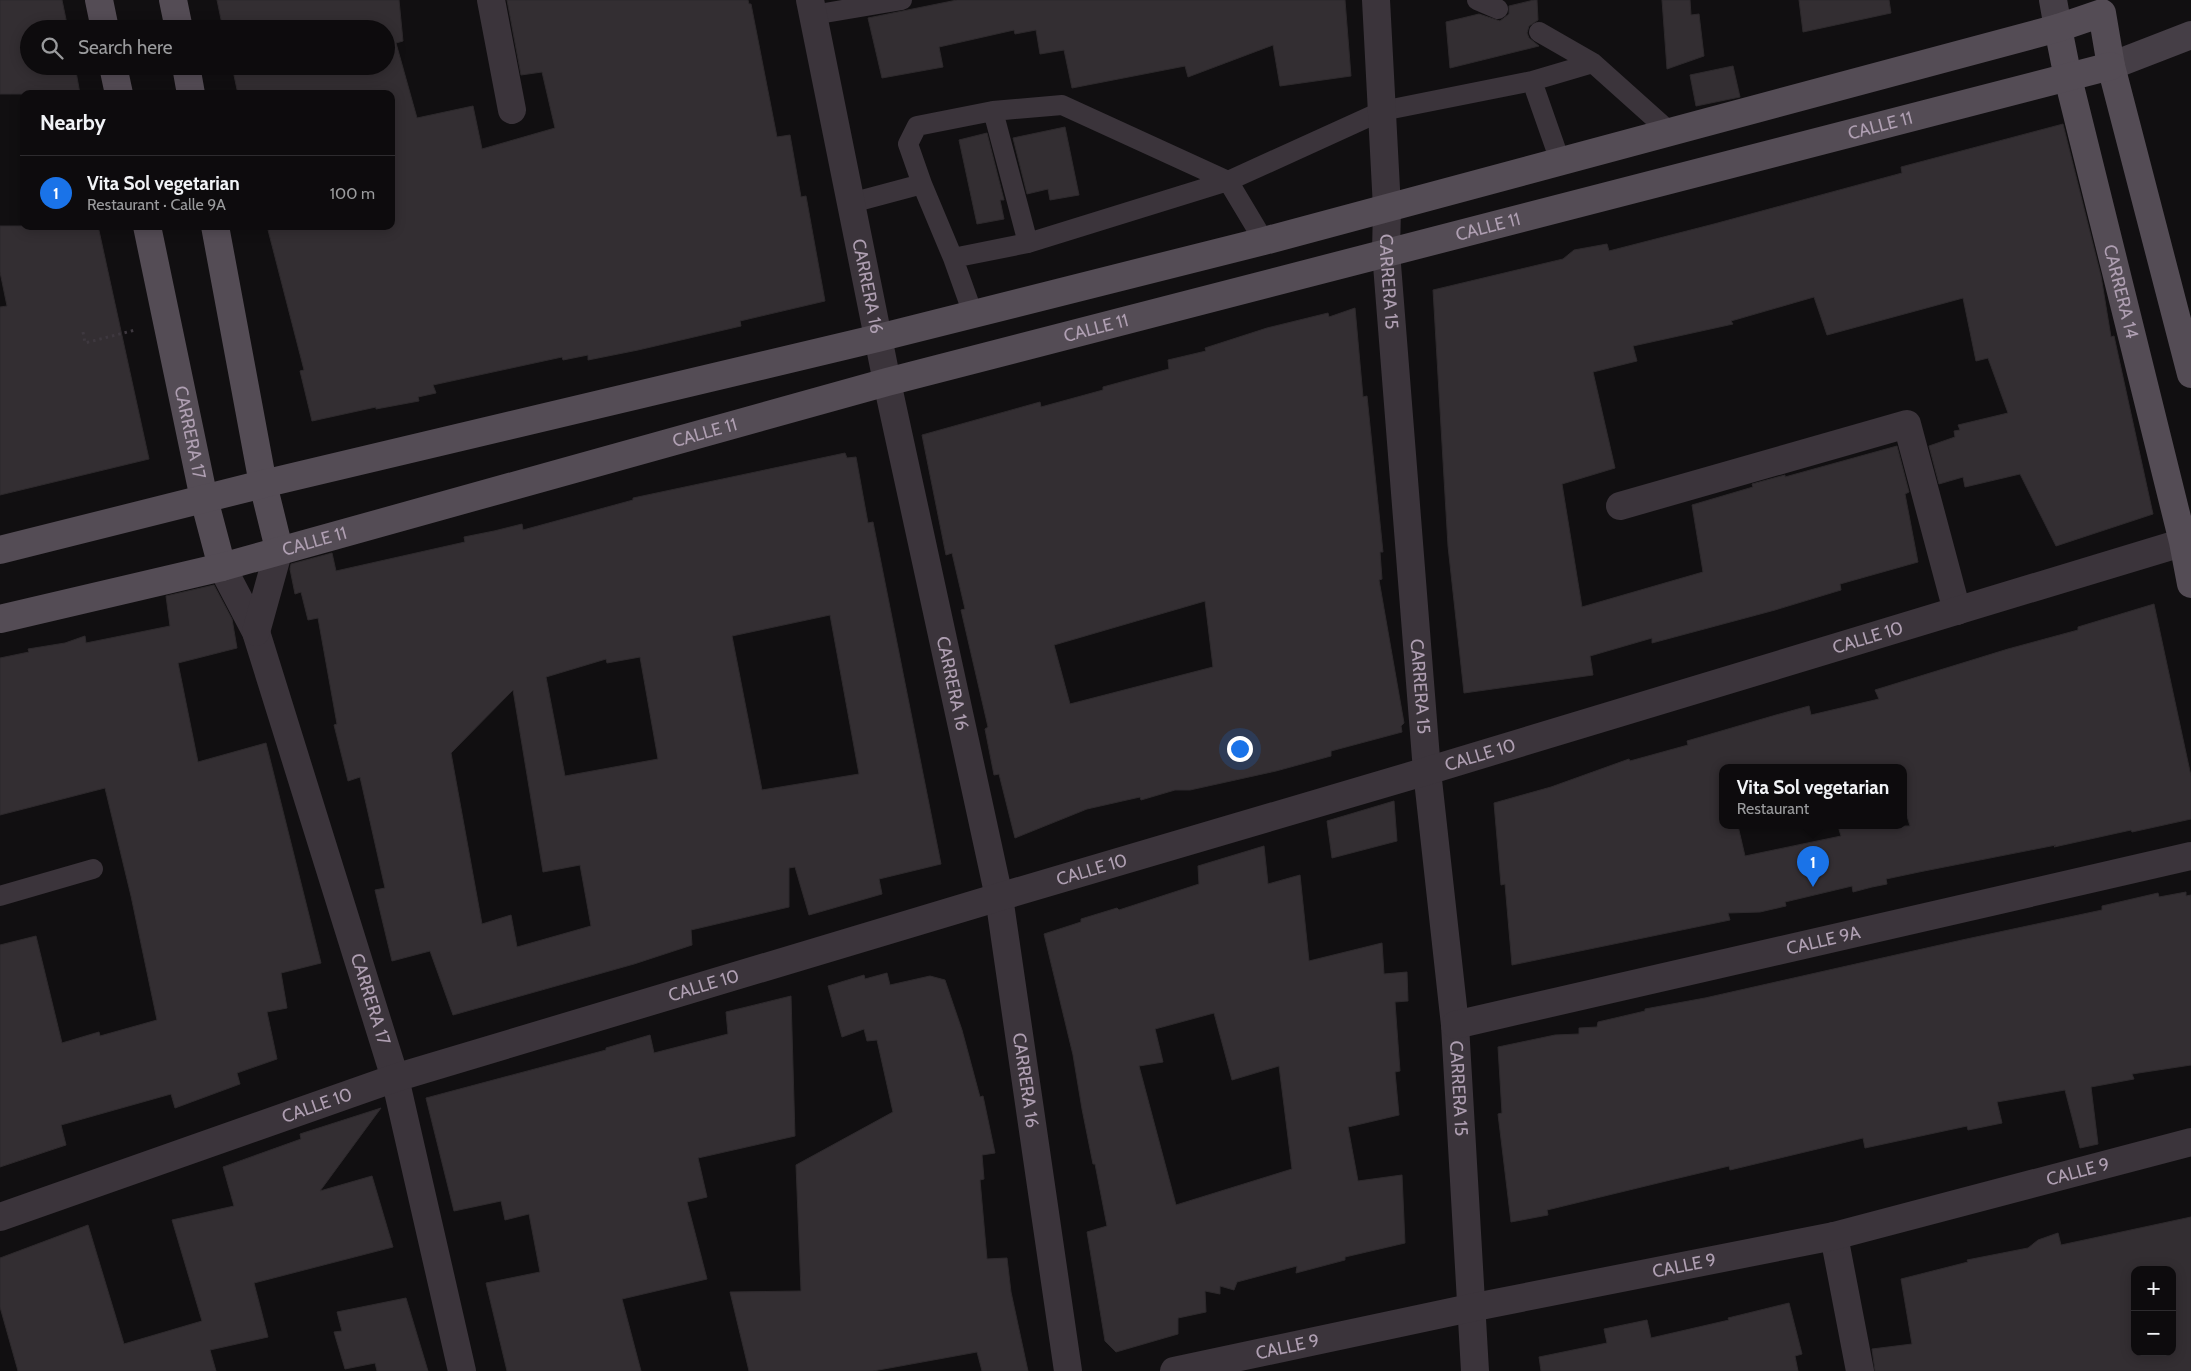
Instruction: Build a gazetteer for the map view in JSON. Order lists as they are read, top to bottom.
{
  "streets": {
    "main road": ["CALLE 11", "CARRERA 14", "CARRERA 17"],
    "street": [
      "CARRERA 15",
      "CARRERA 16",
      "CALLE 10",
      "CALLE 9A",
      "CALLE 9"
    ]
  },
  "crossings": [
    ["CALLE 11", "CARRERA 15"],
    ["CALLE 11", "CARRERA 16"],
    ["CALLE 11", "CARRERA 14"],
    ["CALLE 11", "CARRERA 17"],
    ["CARRERA 15", "CALLE 10"],
    ["CARRERA 15", "CALLE 9A"],
    ["CARRERA 15", "CALLE 9"],
    ["CARRERA 16", "CALLE 10"],
    ["CARRERA 14", "CALLE 10"],
    ["CARRERA 17", "CALLE 10"]
  ],
  "page": {
    "search": "Search here",
    "heading": "Nearby",
    "list": [
      {
        "mark": "1",
        "name": "Vita Sol vegetarian",
        "note": "Restaurant · Calle 9A",
        "value": "100 m"
      }
    ],
    "popup": ["Vita Sol vegetarian", "Restaurant"],
    "pins": "1",
    "map_buttons": ["+", "−"]
  }
}
